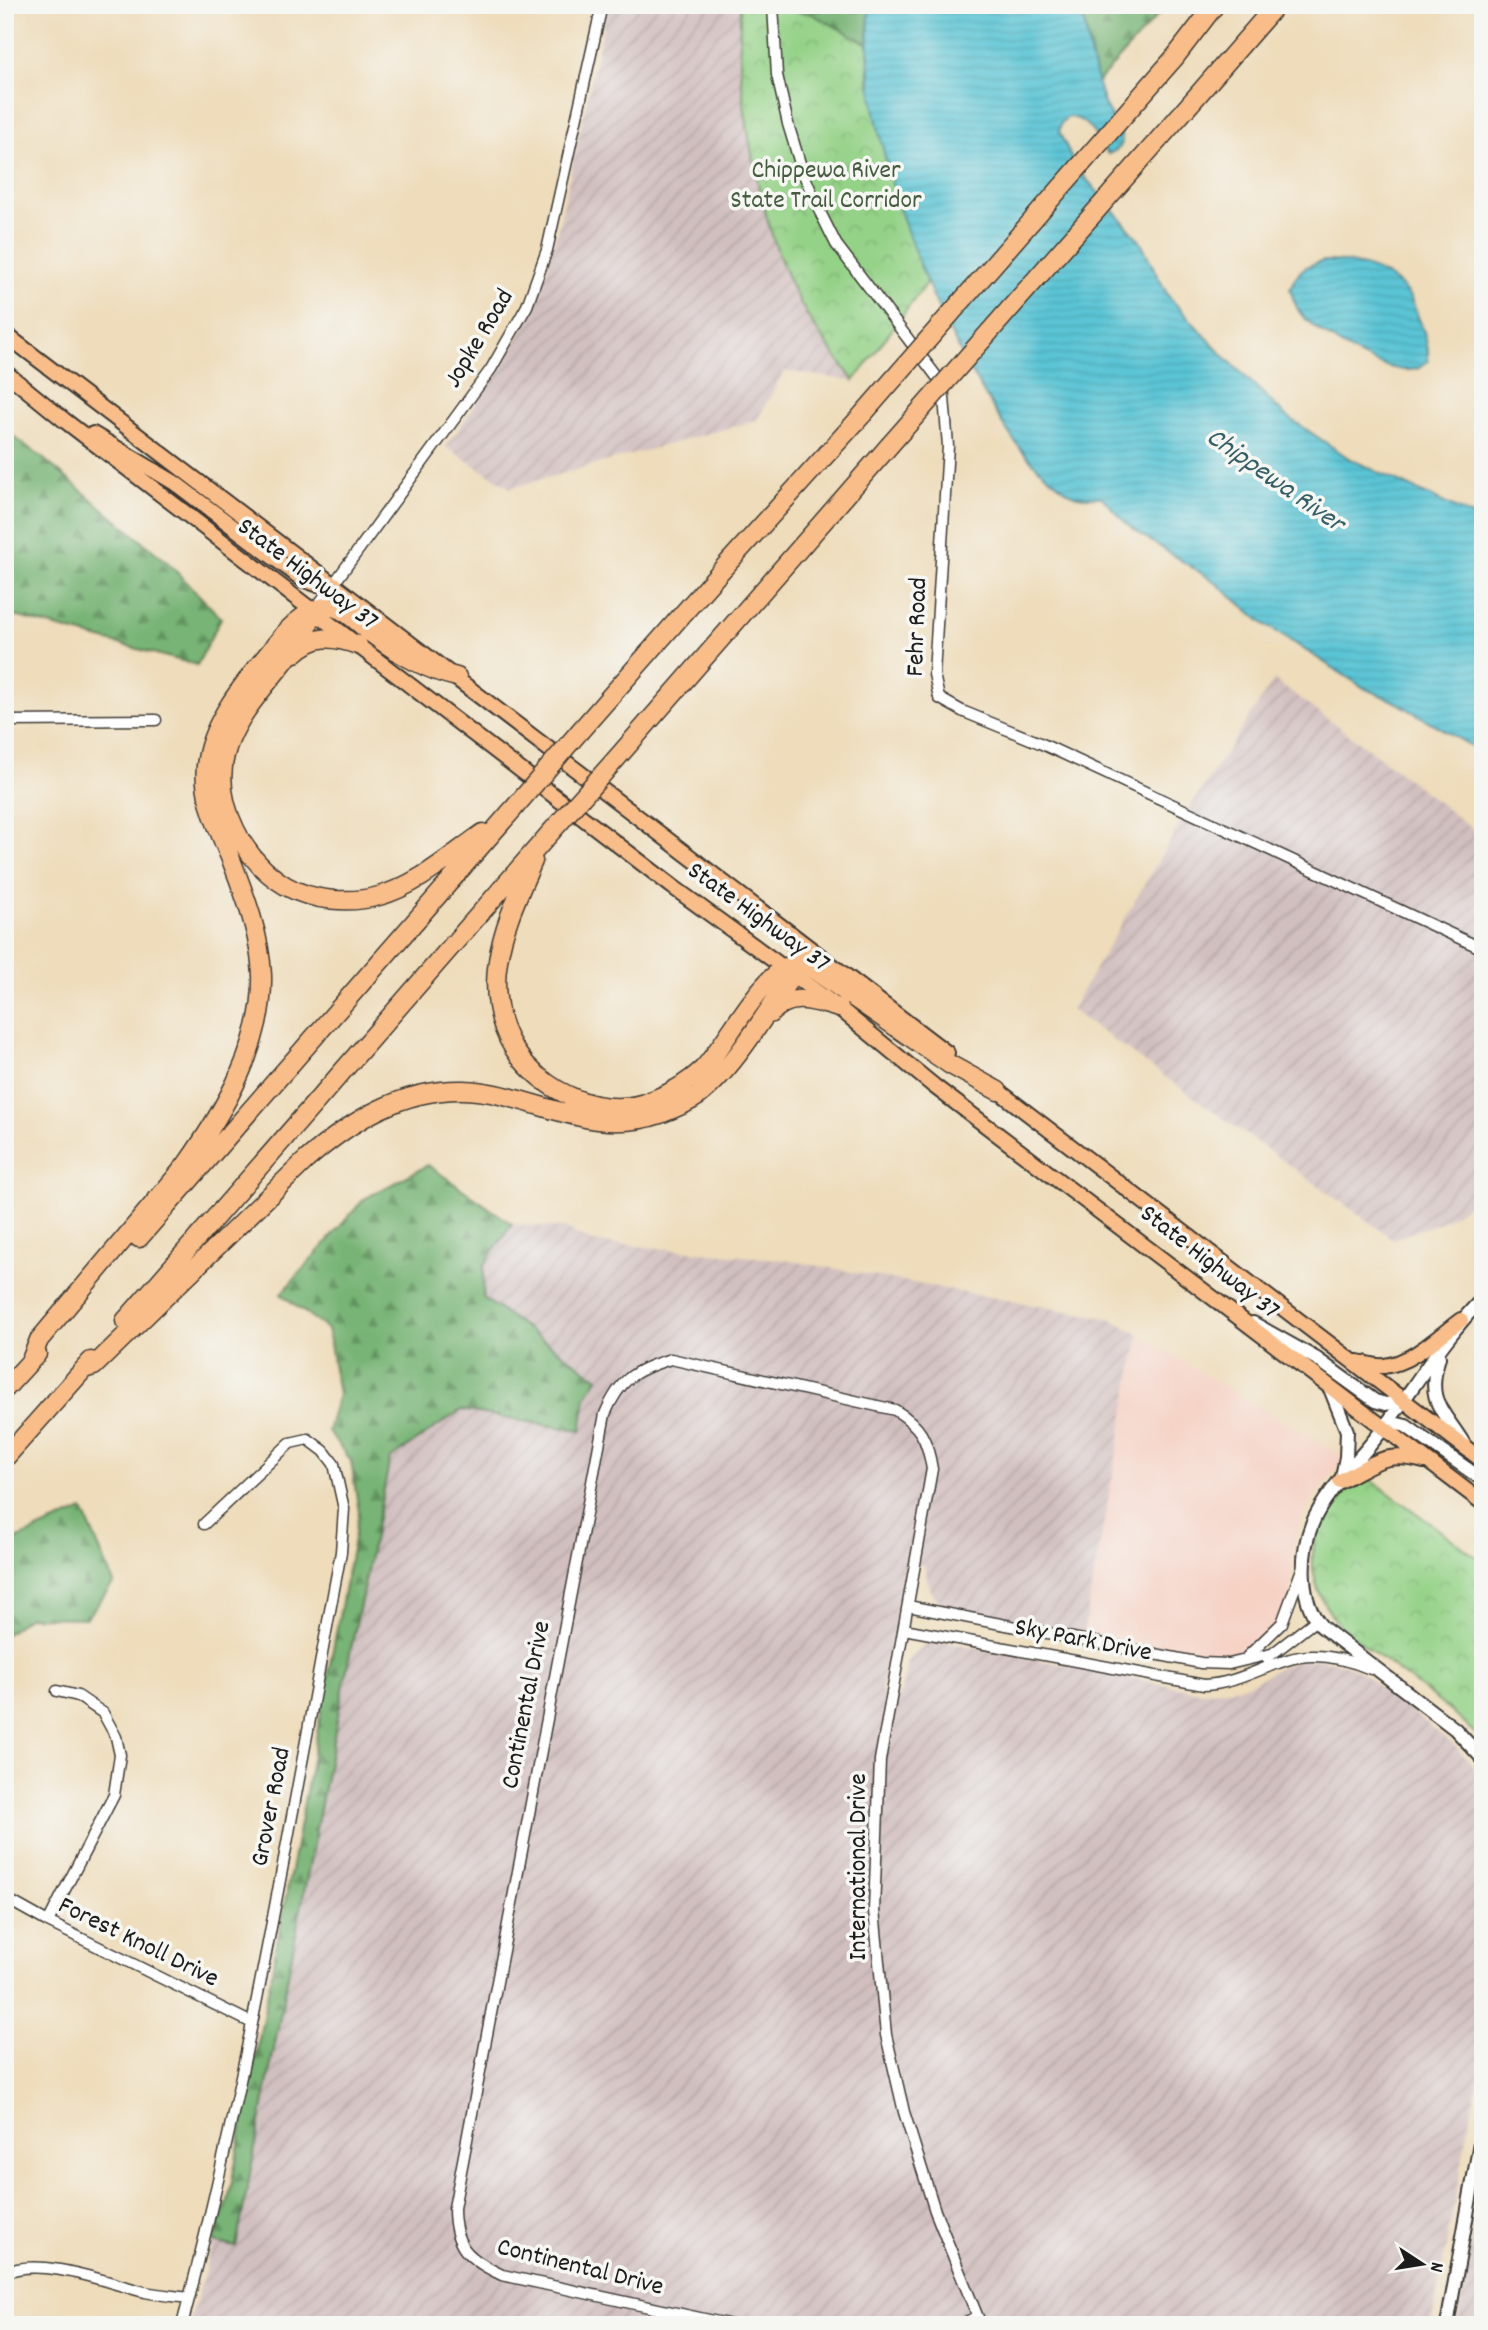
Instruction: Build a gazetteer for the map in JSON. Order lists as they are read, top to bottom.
{
  "streets": {
    "main road": ["State Highway 37"],
    "street": [
      "Jopke Road",
      "Fehr Road",
      "Sky Park Drive",
      "Continental Drive",
      "Grover Road",
      "International Drive",
      "Forest Knoll Drive"
    ]
  },
  "crossings": [
    ["Jopke Road", "State Highway 37"],
    ["Sky Park Drive", "Continental Drive"],
    ["Sky Park Drive", "International Drive"],
    ["Continental Drive", "International Drive"],
    ["Grover Road", "Forest Knoll Drive"]
  ],
  "water": ["Chippewa River"],
  "parks": ["Chippewa River State Trail Corridor"],
  "north": "right"
}
